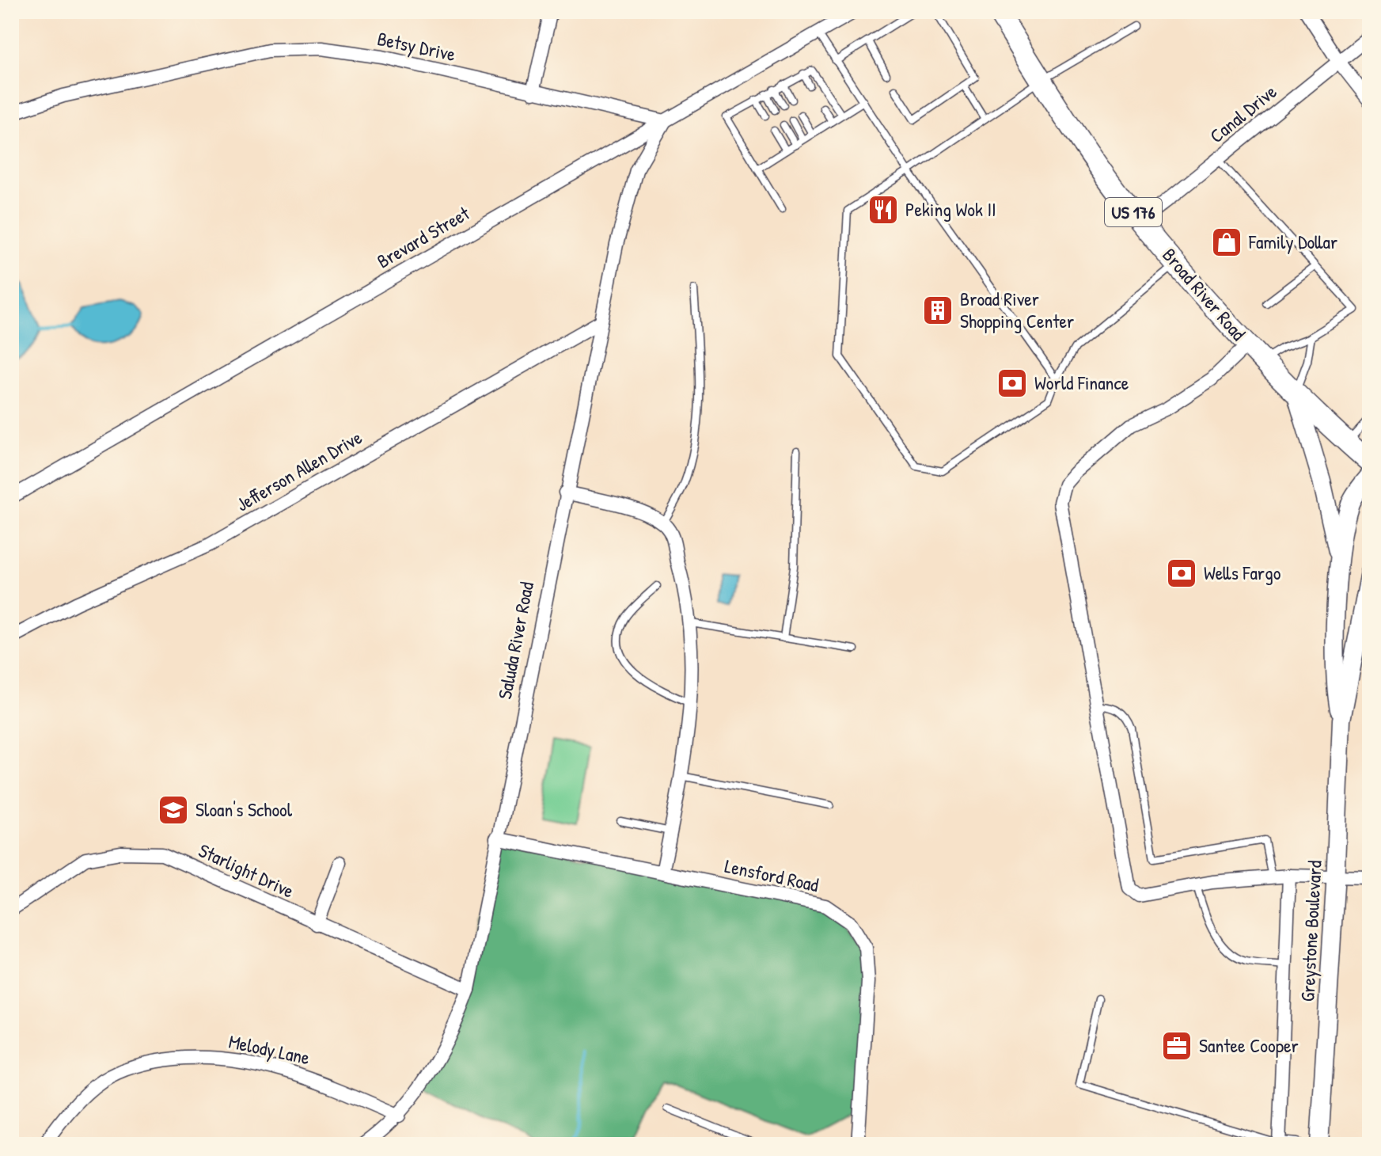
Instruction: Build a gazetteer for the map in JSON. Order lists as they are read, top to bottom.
{
  "streets": {
    "main road": ["US 176", "Broad River Road", "Greystone Boulevard"],
    "street": [
      "Betsy Drive",
      "Canal Drive",
      "Brevard Street",
      "Jefferson Allen Drive",
      "Saluda River Road",
      "Starlight Drive",
      "Lensford Road",
      "Melody Lane"
    ]
  },
  "crossings": [
    ["Betsy Drive", "Brevard Street"],
    ["Betsy Drive", "Saluda River Road"],
    ["Canal Drive", "Broad River Road"],
    ["Brevard Street", "Saluda River Road"],
    ["Jefferson Allen Drive", "Saluda River Road"],
    ["Saluda River Road", "Starlight Drive"],
    ["Saluda River Road", "Lensford Road"],
    ["Saluda River Road", "Melody Lane"]
  ],
  "places": {
    "restaurant": ["Peking Wok II"],
    "shop": ["Family Dollar"],
    "building": ["Broad River Shopping Center"],
    "bank": ["World Finance", "Wells Fargo"],
    "school or university": ["Sloan's School"],
    "office": ["Santee Cooper"]
  }
}
